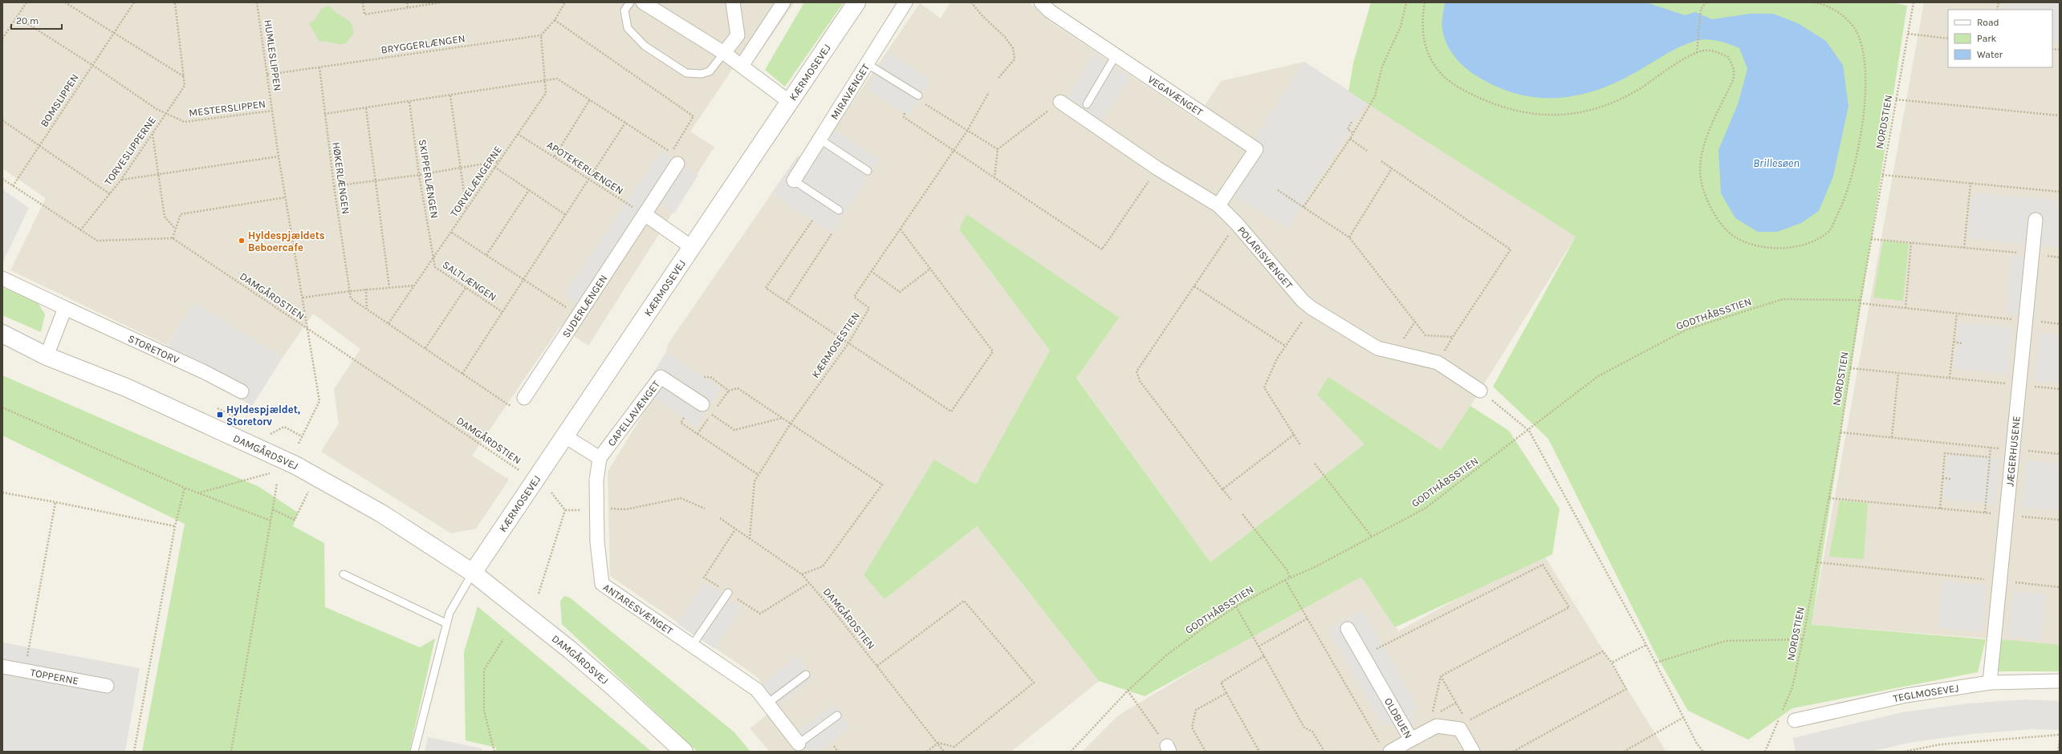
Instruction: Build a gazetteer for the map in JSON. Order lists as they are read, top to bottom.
{
  "streets": {
    "street": [
      "KÆRMOSEVEJ",
      "MIRAVÆNGET",
      "VEGAVÆNGET",
      "POLARISVÆNGET",
      "SUDERLÆNGEN",
      "STORETORV",
      "CAPELLAVÆNGET",
      "JÆGERHUSENE",
      "DAMGÅRDSVEJ",
      "ANTARESVÆNGET",
      "TOPPERNE",
      "TEGLMOSEVEJ",
      "OLDBUEN"
    ],
    "path": [
      "BRYGGERLÆNGEN",
      "HUMLESLIPPEN",
      "BOMSLIPPEN",
      "MESTERSLIPPEN",
      "NORDSTIEN",
      "TORVESLIPPERNE",
      "APOTEKERLÆNGEN",
      "HØKERLÆNGEN",
      "SKIPPERLÆNGEN",
      "TORVELÆNGERNE",
      "SALTLÆNGEN",
      "DAMGÅRDSTIEN",
      "GODTHÅBSSTIEN",
      "KÆRMOSESTIEN"
    ]
  },
  "crossings": [
    ["BRYGGERLÆNGEN", "HUMLESLIPPEN"],
    ["BRYGGERLÆNGEN", "HØKERLÆNGEN"],
    ["BRYGGERLÆNGEN", "TORVELÆNGERNE"],
    ["HUMLESLIPPEN", "MESTERSLIPPEN"],
    ["HUMLESLIPPEN", "DAMGÅRDSTIEN"],
    ["KÆRMOSEVEJ", "DAMGÅRDSVEJ"],
    ["VEGAVÆNGET", "POLARISVÆNGET"],
    ["BOMSLIPPEN", "MESTERSLIPPEN"],
    ["MESTERSLIPPEN", "TORVESLIPPERNE"],
    ["NORDSTIEN", "GODTHÅBSSTIEN"],
    ["APOTEKERLÆNGEN", "TORVELÆNGERNE"],
    ["APOTEKERLÆNGEN", "SUDERLÆNGEN"],
    ["SKIPPERLÆNGEN", "TORVELÆNGERNE"],
    ["SKIPPERLÆNGEN", "SALTLÆNGEN"],
    ["TORVELÆNGERNE", "SALTLÆNGEN"],
    ["DAMGÅRDSTIEN", "KÆRMOSESTIEN"],
    ["CAPELLAVÆNGET", "ANTARESVÆNGET"],
    ["JÆGERHUSENE", "TEGLMOSEVEJ"]
  ],
  "water": ["Brillesøen"],
  "places": {
    "other": ["Hyldespjældets Beboercafe"],
    "transit": ["Hyldespjældet, Storetorv"]
  },
  "legend": ["Road", "Park", "Water"],
  "scale_bar": "20 m"
}
